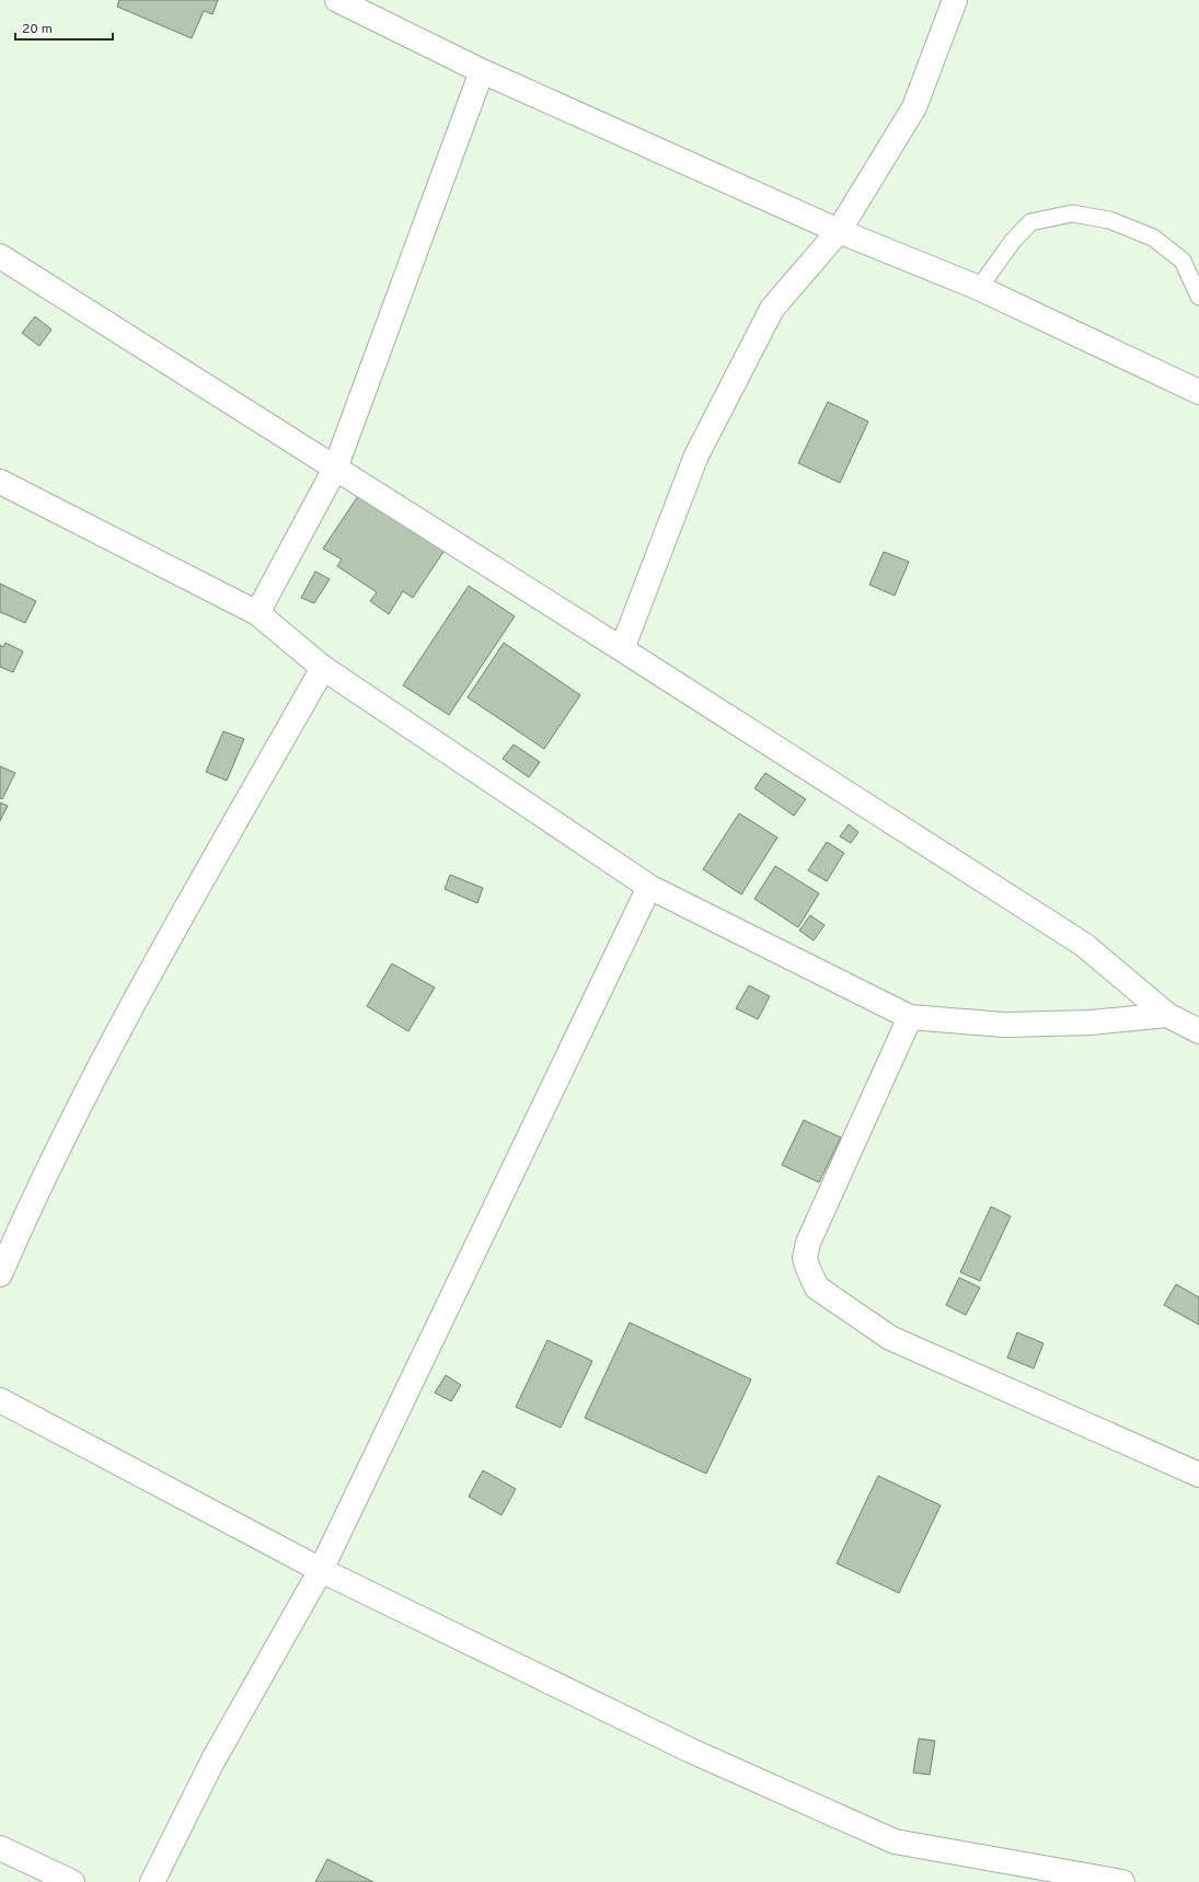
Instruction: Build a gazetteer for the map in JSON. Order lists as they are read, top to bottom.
{
  "scale_bar": "20 m"
}
